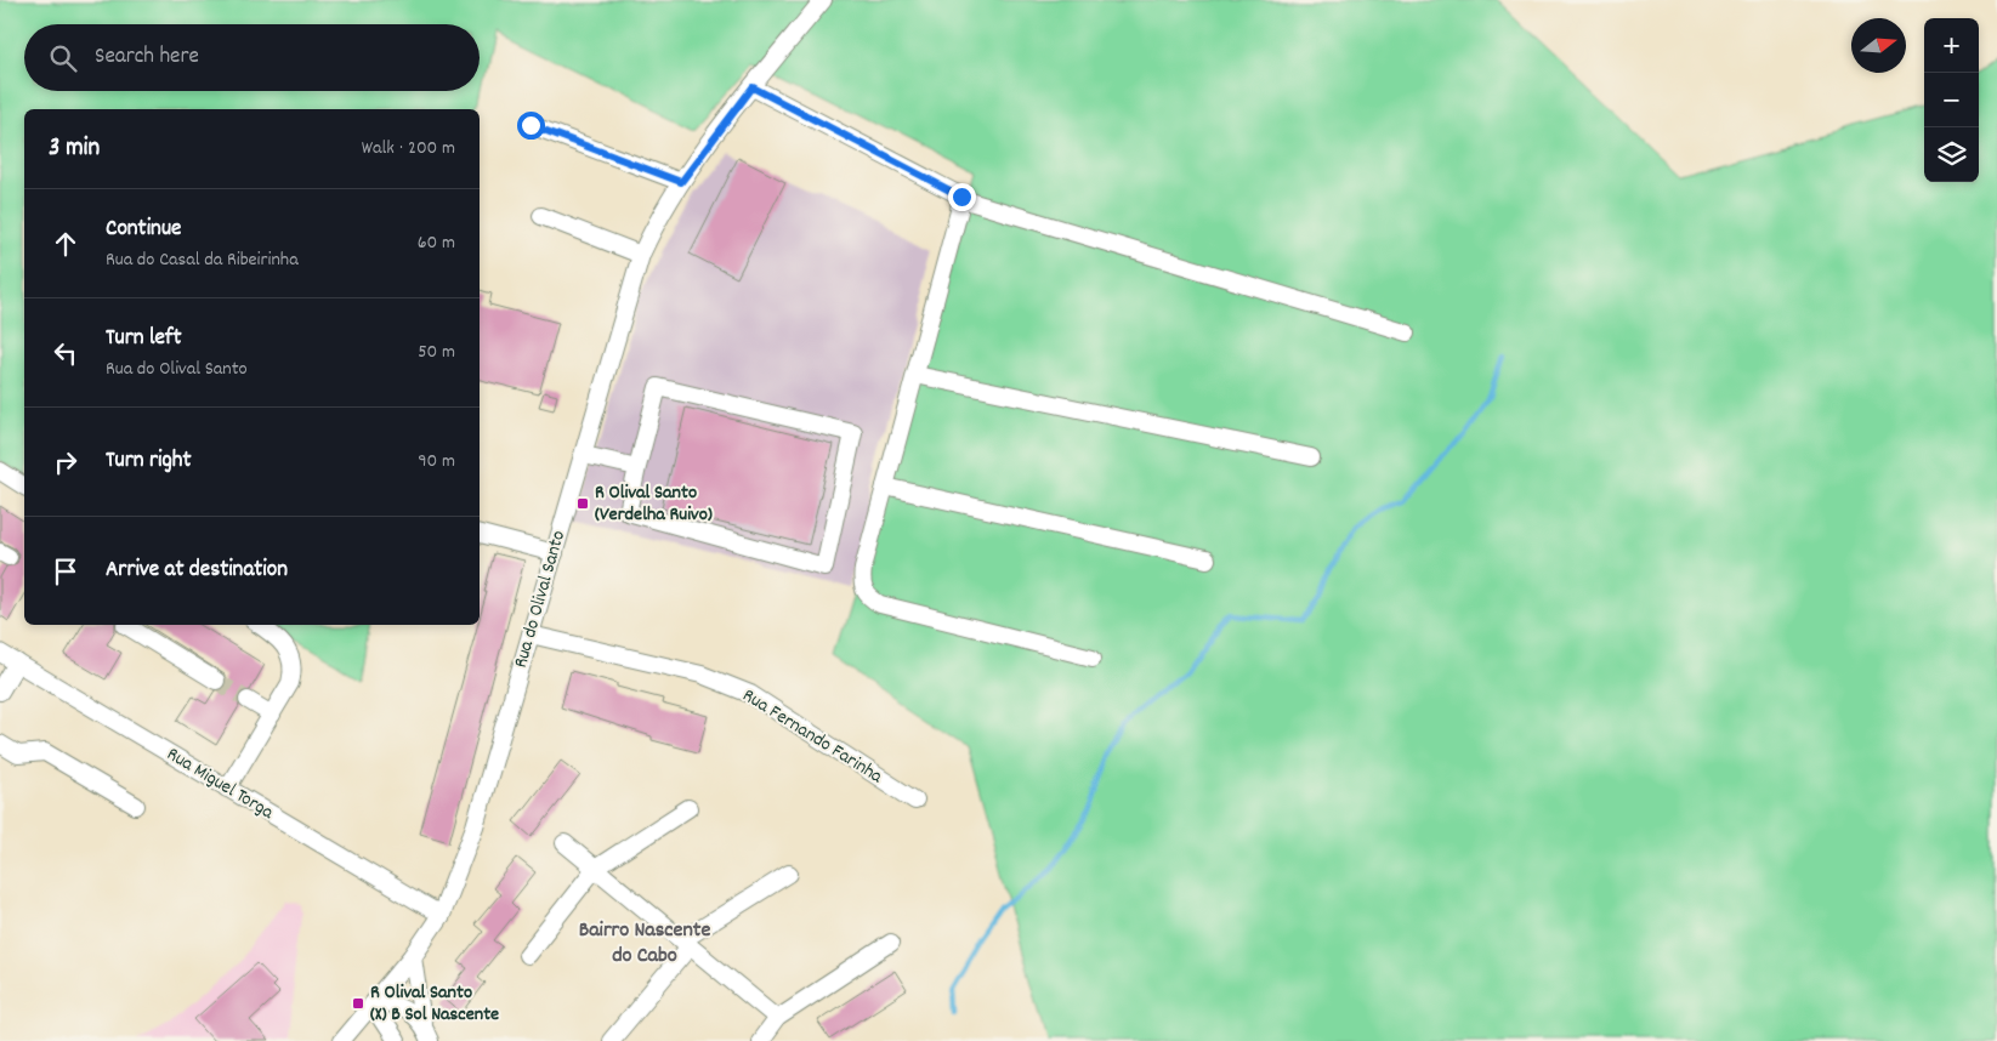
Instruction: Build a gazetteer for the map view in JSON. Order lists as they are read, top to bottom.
{
  "streets": {
    "street": ["Rua do Olival Santo", "Rua Fernando Farinha", "Rua Miguel Torga"]
  },
  "crossings": [
    ["Rua do Olival Santo", "Rua Fernando Farinha"],
    ["Rua do Olival Santo", "Rua Miguel Torga"]
  ],
  "districts": ["Bairro Nascente do Cabo"],
  "places": {
    "transit": ["R Olival Santo (Verdelha Ruivo)", "R Olival Santo (X) B Sol Nascente"]
  },
  "north": "right",
  "page": {
    "map_buttons": ["+", "−"],
    "search": "Search here",
    "heading": ["3 min", "Walk · 200 m"],
    "list": [
      ["Continue", "Rua do Casal da Ribeirinha", "60 m"],
      ["Turn left", "Rua do Olival Santo", "50 m"],
      ["Turn right", "90 m"],
      "Arrive at destination"
    ]
  }
}
